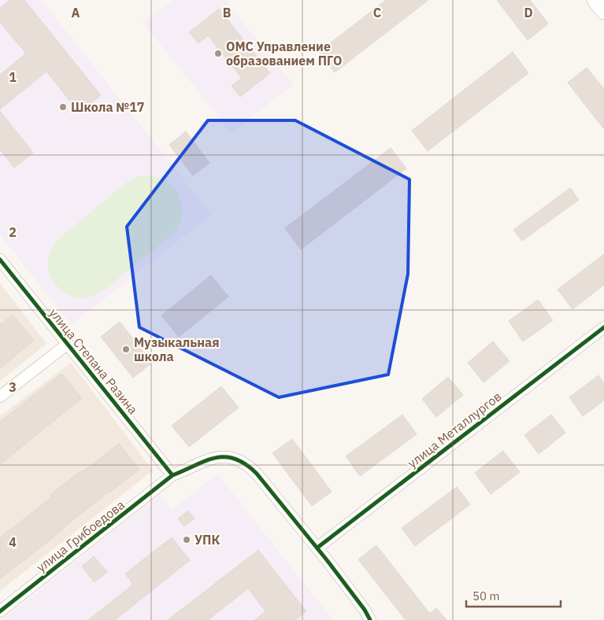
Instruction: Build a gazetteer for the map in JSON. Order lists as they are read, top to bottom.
{
  "streets": {
    "street": ["улица Степана Разина", "улица Металлургов", "улица Грибоедова"]
  },
  "crossings": [
    ["улица Степана Разина", "улица Грибоедова"],
    ["улица Металлургов", "улица Грибоедова"]
  ],
  "places": [
    "ОМС Управление образованием ПГО",
    "Школа №17",
    "Музыкальная школа",
    "УПК"
  ],
  "scale_bar": "50 m",
  "grid": {
    "columns": [
      "A",
      "B",
      "C",
      "D"
    ],
    "rows": [
      "1",
      "2",
      "3",
      "4"
    ]
  }
}
